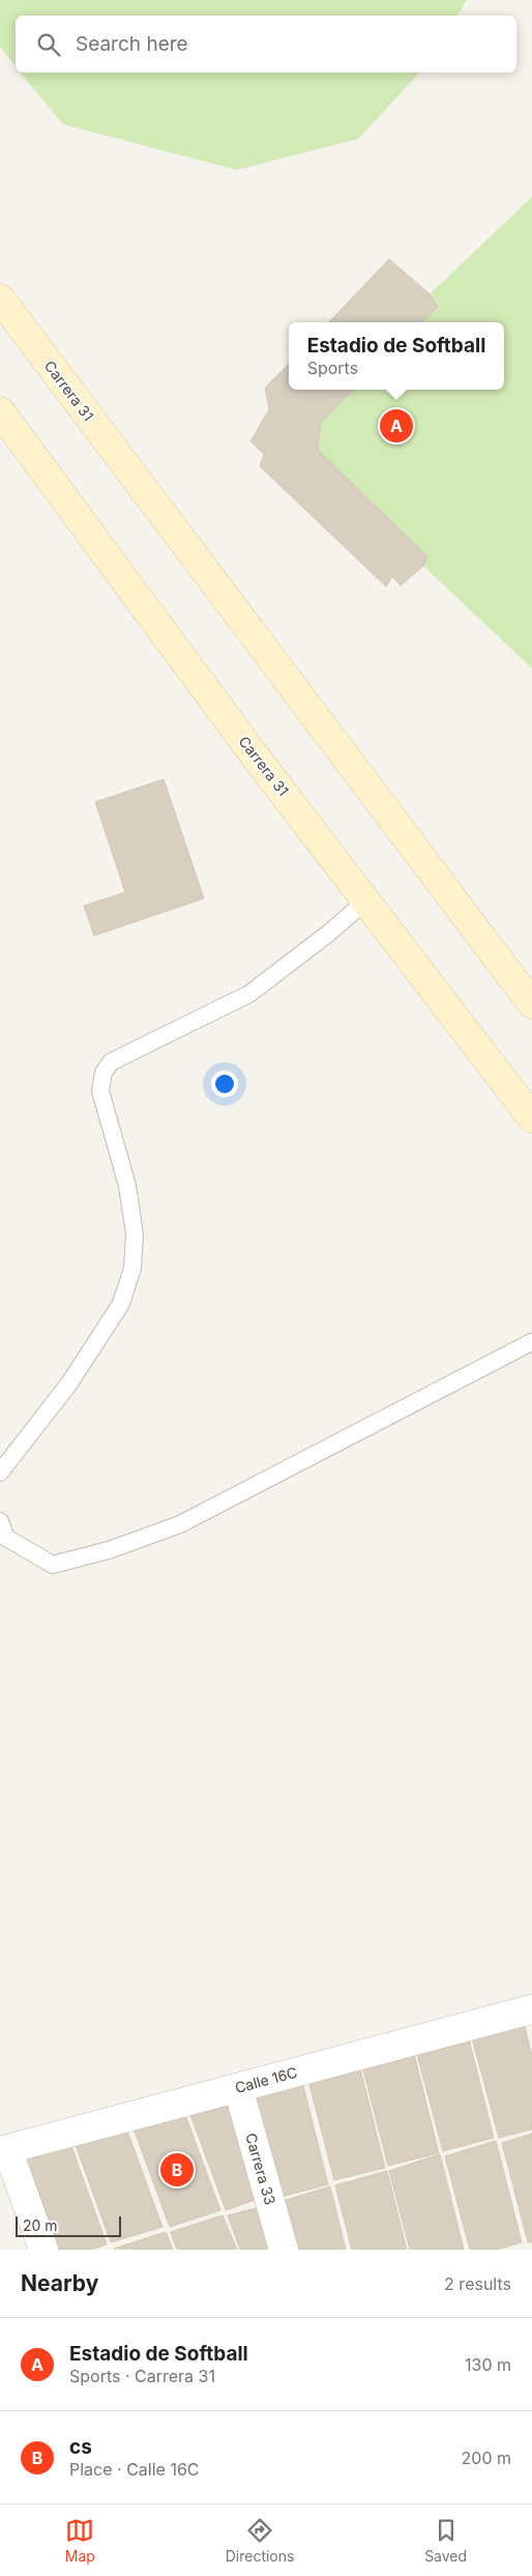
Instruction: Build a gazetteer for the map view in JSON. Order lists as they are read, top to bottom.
{
  "streets": {
    "main road": ["Carrera 31"],
    "street": ["Calle 16C", "Carrera 33"]
  },
  "crossings": [
    ["Calle 16C", "Carrera 33"]
  ],
  "scale_bar": "20 m",
  "page": {
    "search": "Search here",
    "popup": ["Estadio de Softball", "Sports"],
    "pins": ["A", "B"],
    "scale": "20 m",
    "heading": ["Nearby", "2 results"],
    "list": [
      {
        "mark": "A",
        "name": "Estadio de Softball",
        "note": "Sports · Carrera 31",
        "value": "130 m"
      },
      {
        "mark": "B",
        "name": "cs",
        "note": "Place · Calle 16C",
        "value": "200 m"
      }
    ],
    "nav": ["Map", "Directions", "Saved"]
  }
}
